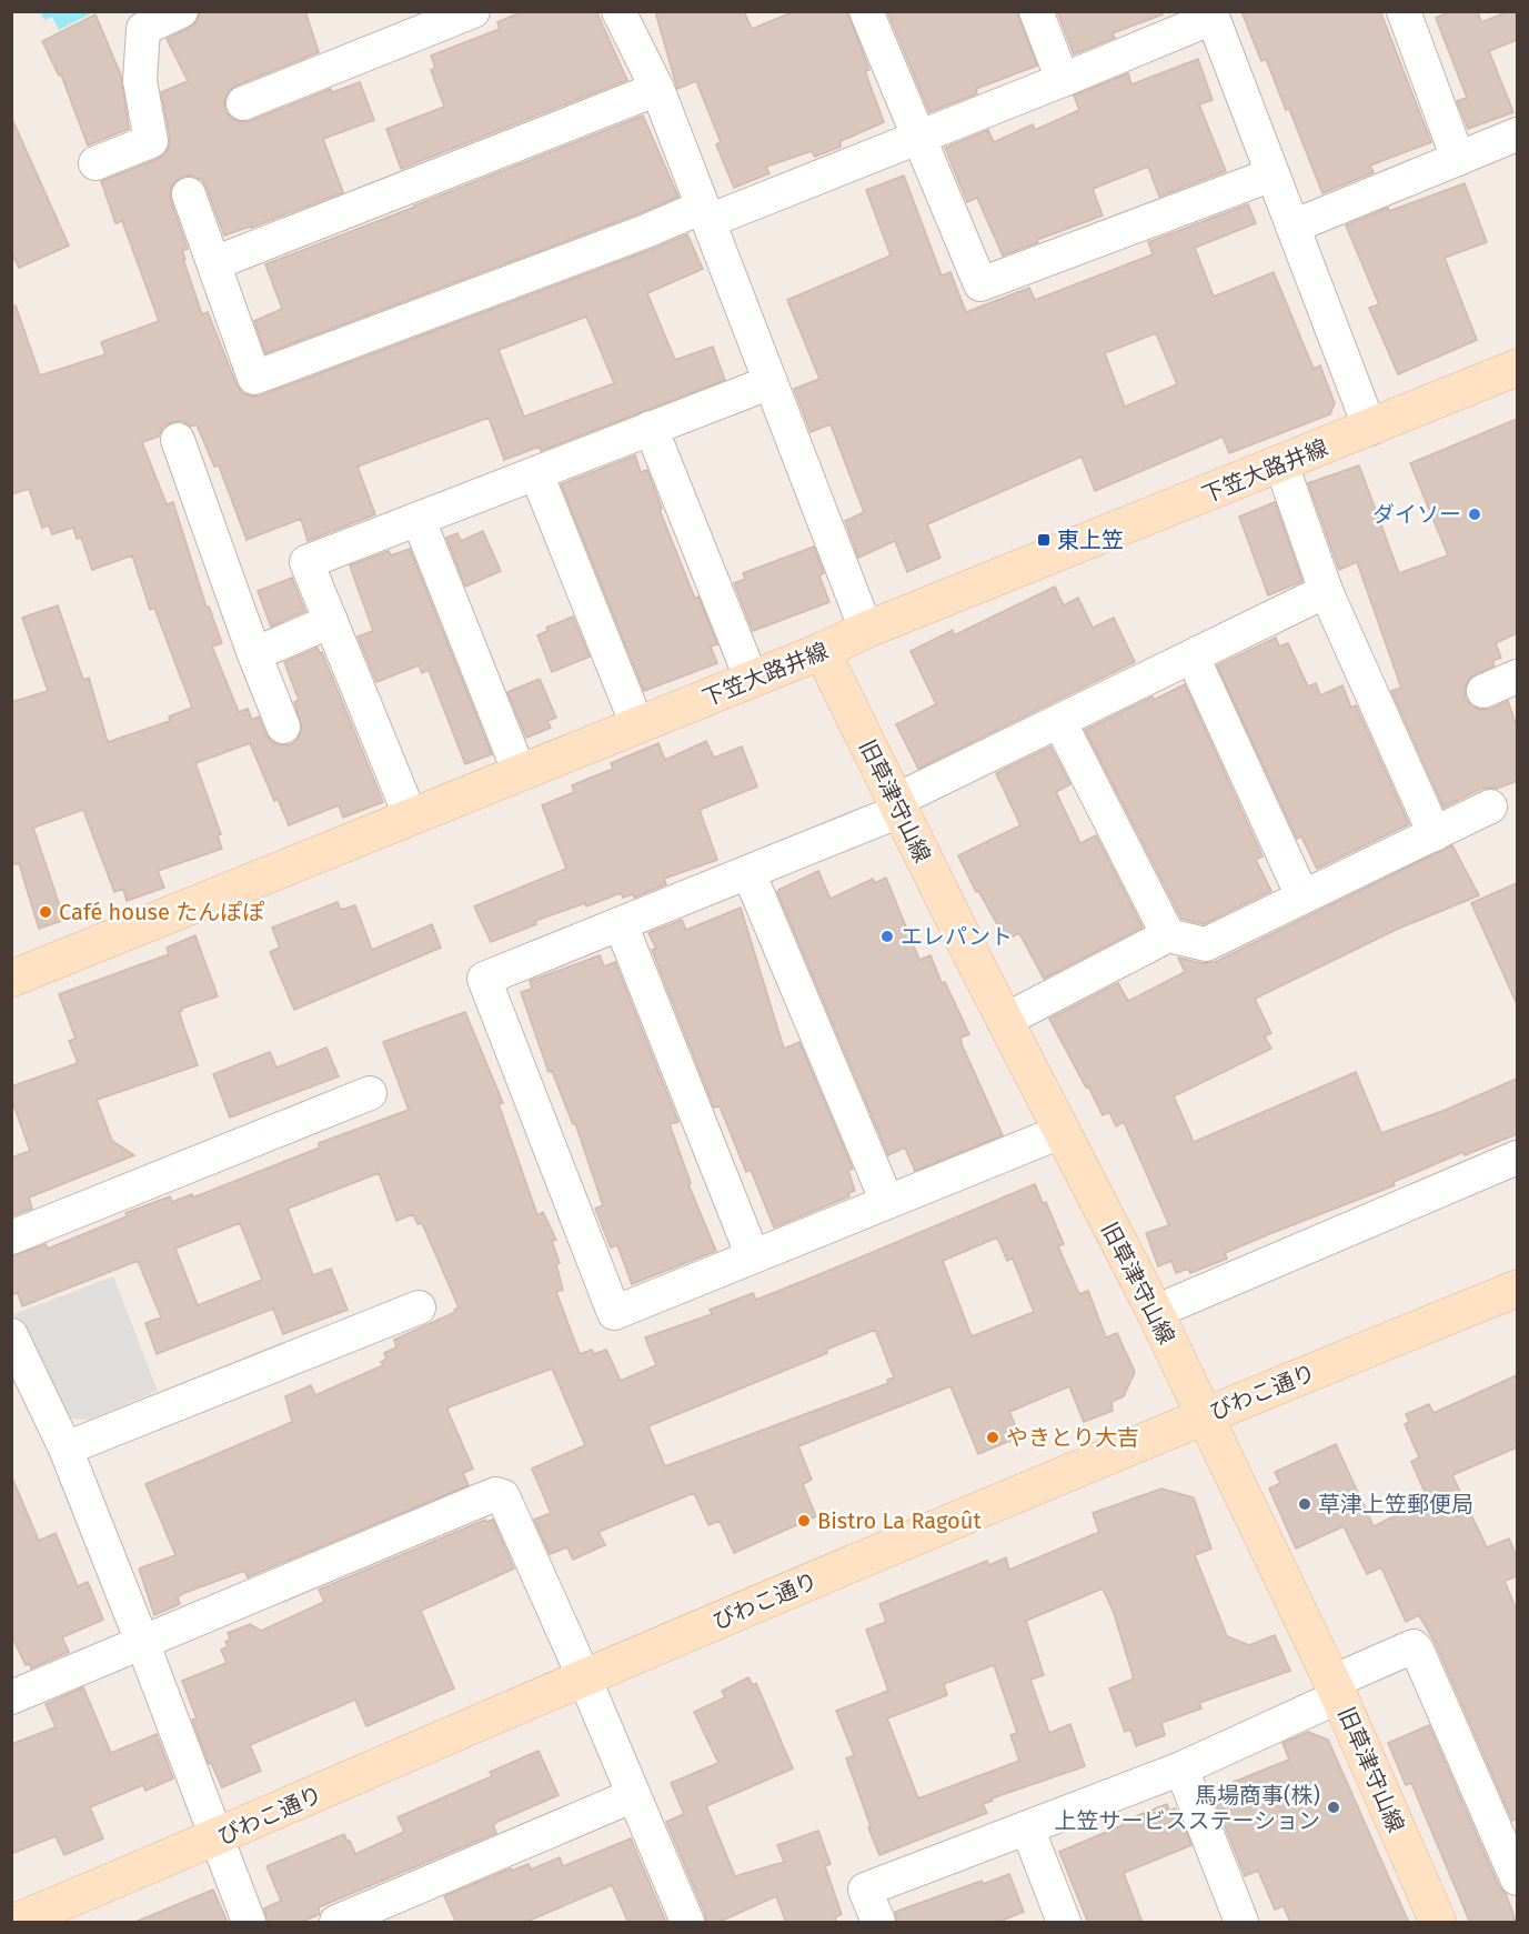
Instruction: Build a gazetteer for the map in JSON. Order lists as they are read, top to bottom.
{
  "streets": {
    "street": ["下笠大路井線", "旧草津守山線", "びわこ通り"]
  },
  "crossings": [
    ["下笠大路井線", "旧草津守山線"],
    ["旧草津守山線", "びわこ通り"]
  ],
  "places": {
    "other": [
      "ダイソー",
      "Café house たんぽぽ",
      "エレパント",
      "やきとり大吉",
      "草津上笠郵便局",
      "Bistro La Ragoût",
      "馬場商事(株) 上笠サービスステーション"
    ],
    "transit": ["東上笠"]
  }
}
